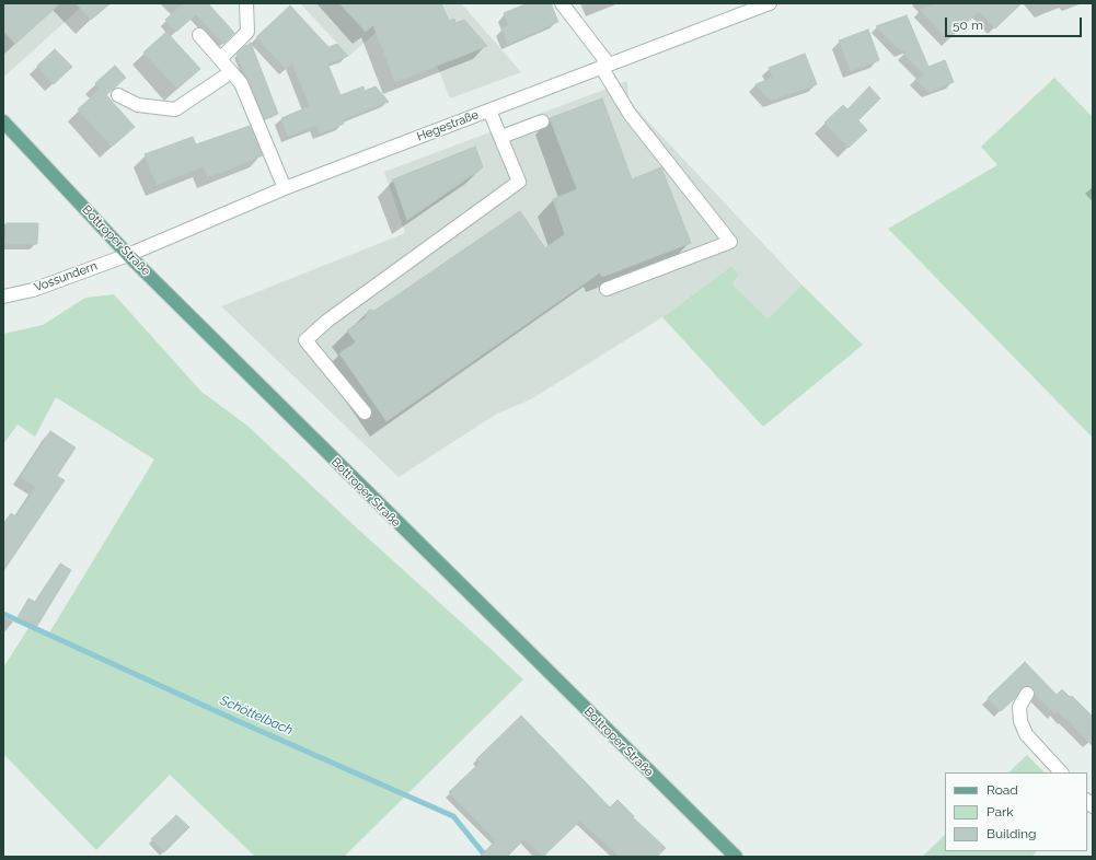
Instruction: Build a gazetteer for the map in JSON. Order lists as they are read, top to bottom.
{
  "streets": {
    "main road": ["Bottroper Straße"],
    "street": ["Hegestraße", "Vossundern"]
  },
  "crossings": [
    ["Hegestraße", "Bottroper Straße"],
    ["Hegestraße", "Vossundern"],
    ["Bottroper Straße", "Vossundern"]
  ],
  "water": ["Schöttelbach"],
  "legend": ["Road", "Park", "Building"],
  "scale_bar": "50 m"
}
